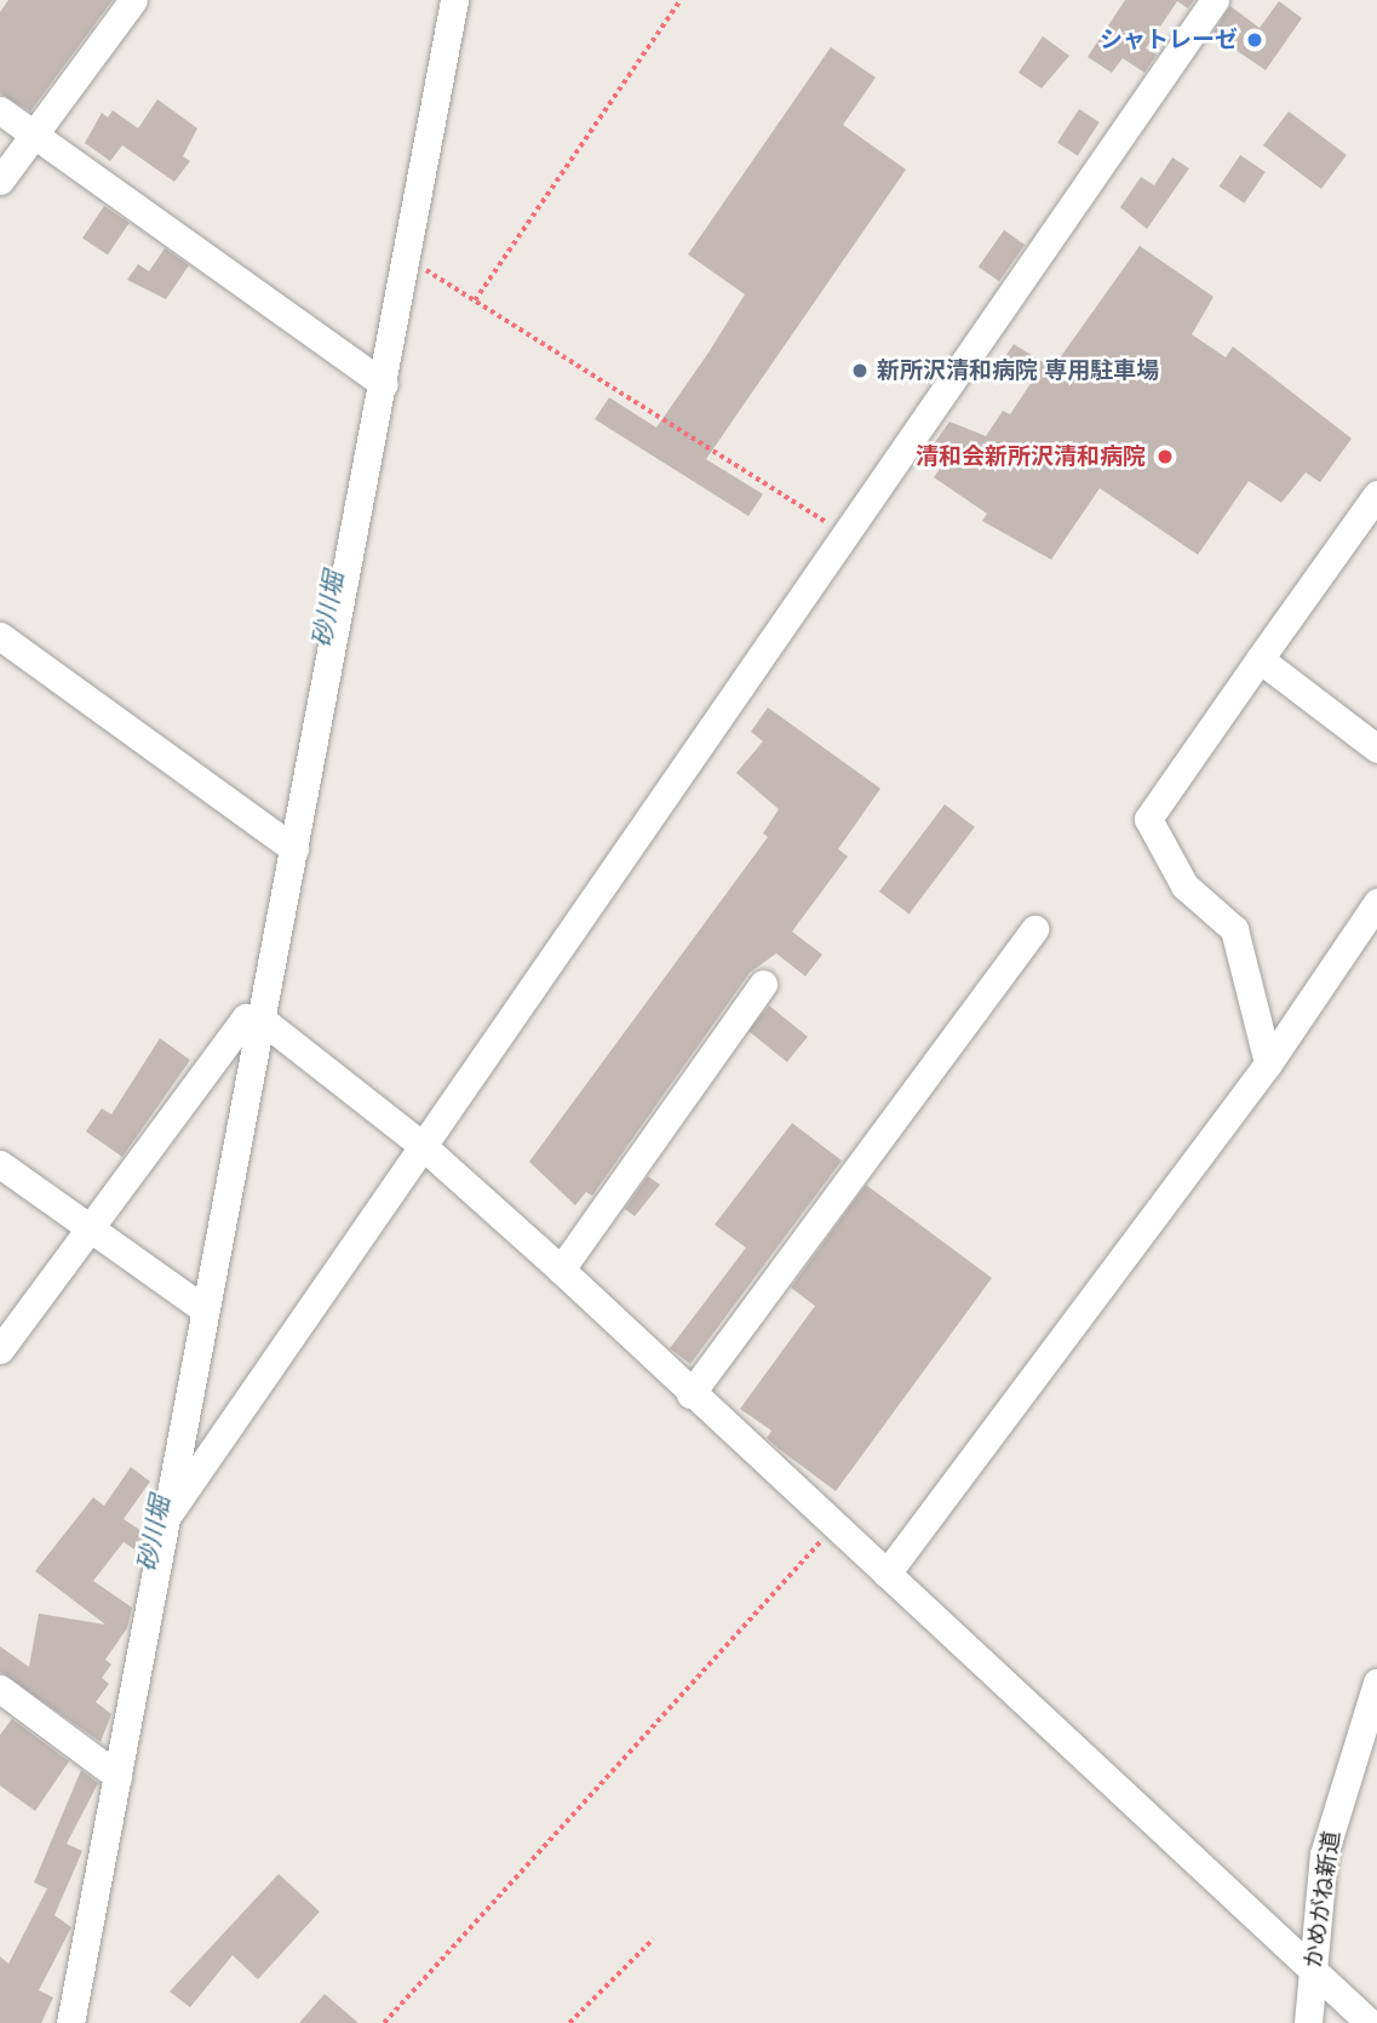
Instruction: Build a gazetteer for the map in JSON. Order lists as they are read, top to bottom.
{
  "streets": {
    "street": ["かめがね新道"]
  },
  "water": ["砂川堀"],
  "places": ["シャトレーゼ", "新所沢清和病院 専用駐車場", "清和会新所沢清和病院"]
}
